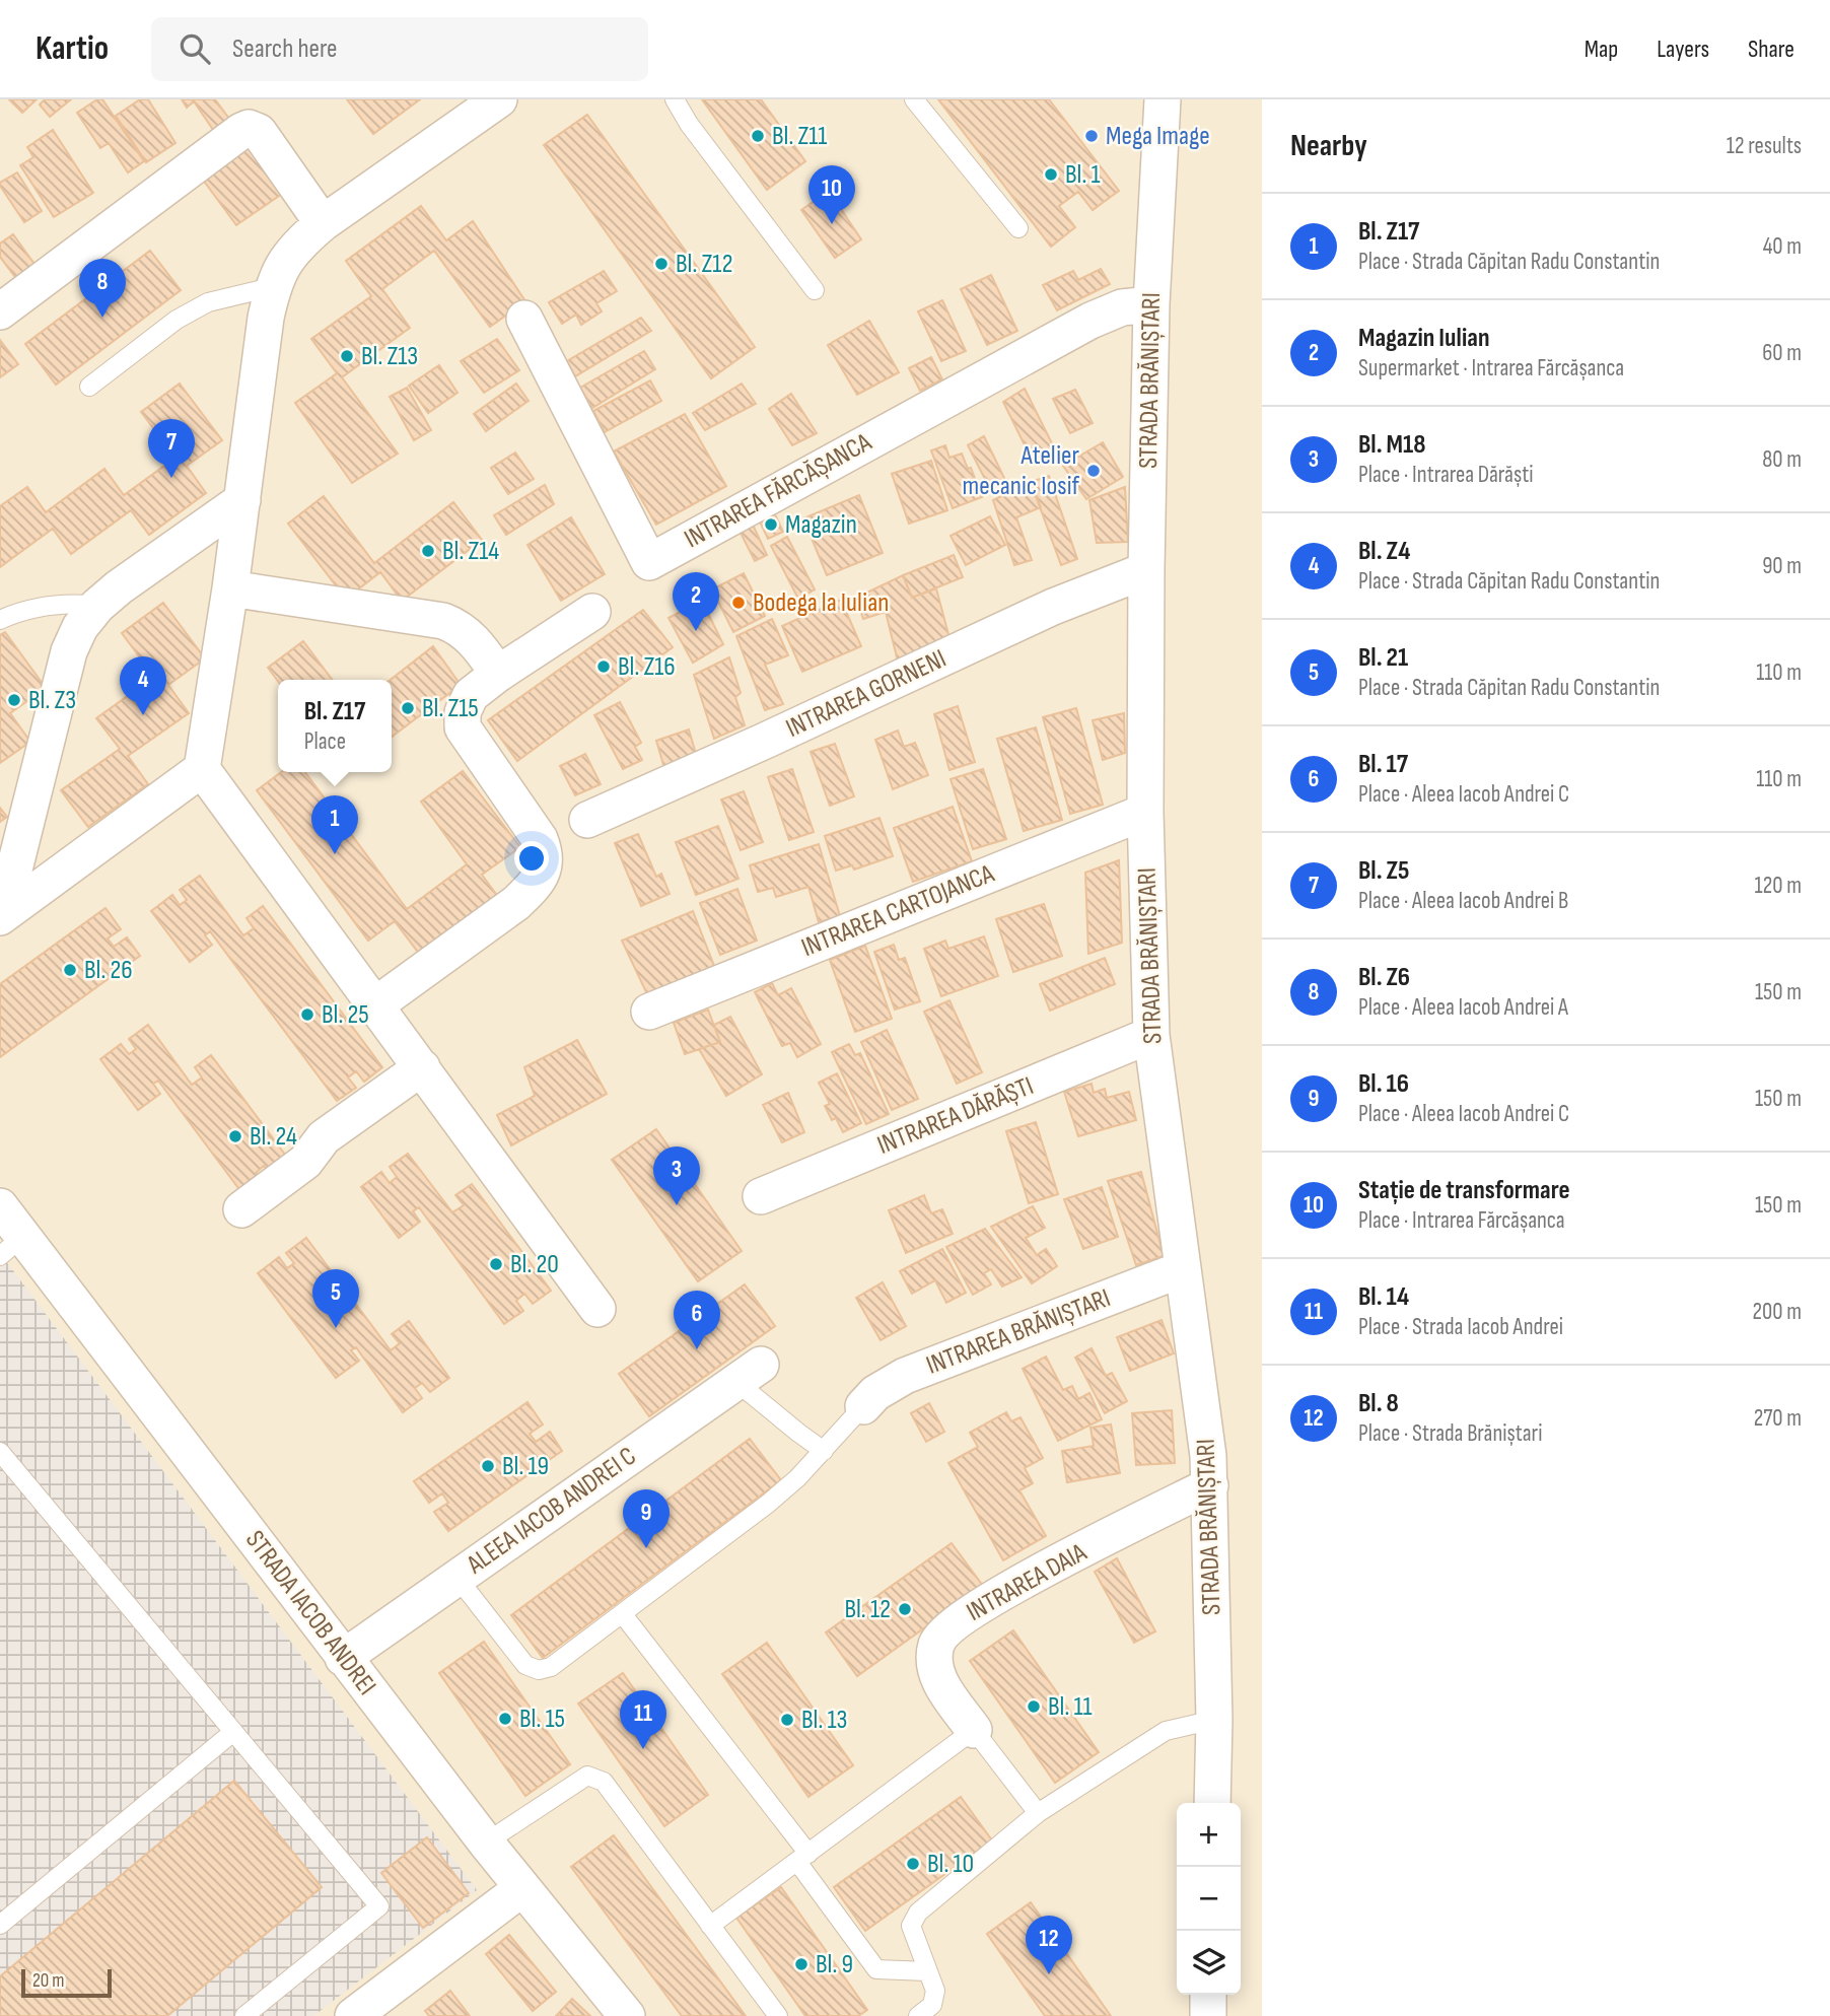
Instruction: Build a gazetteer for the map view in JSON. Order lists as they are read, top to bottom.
{
  "streets": {
    "street": [
      "STRADA BRĂNIȘTARI",
      "INTRAREA FĂRCĂȘANCA",
      "INTRAREA GORNENI",
      "INTRAREA CARTOJANCA",
      "INTRAREA DĂRĂȘTI",
      "INTRAREA BRĂNIȘTARI",
      "ALEEA IACOB ANDREI C",
      "INTRAREA DAIA",
      "STRADA IACOB ANDREI"
    ]
  },
  "crossings": [
    ["STRADA BRĂNIȘTARI", "INTRAREA FĂRCĂȘANCA"],
    ["STRADA BRĂNIȘTARI", "INTRAREA GORNENI"],
    ["STRADA BRĂNIȘTARI", "INTRAREA CARTOJANCA"],
    ["STRADA BRĂNIȘTARI", "INTRAREA DĂRĂȘTI"],
    ["STRADA BRĂNIȘTARI", "INTRAREA BRĂNIȘTARI"],
    ["STRADA BRĂNIȘTARI", "INTRAREA DAIA"],
    ["ALEEA IACOB ANDREI C", "STRADA IACOB ANDREI"]
  ],
  "places": [
    "Bl. Z11",
    "Mega Image",
    "Bl. 1",
    "Bl. Z12",
    "Bl. Z13",
    "Atelier mecanic Iosif",
    "Magazin",
    "Bl. Z14",
    "Bodega la Iulian",
    "Bl. Z16",
    "Bl. Z3",
    "Bl. Z15",
    "Bl. 26",
    "Bl. 25",
    "Bl. 24",
    "Bl. 20",
    "Bl. 19",
    "Bl. 12",
    "Bl. 11",
    "Bl. 15",
    "Bl. 13",
    "Bl. 10",
    "Bl. 9"
  ],
  "scale_bar": "20 m",
  "page": {
    "header": "Kartio",
    "search": "Search here",
    "nav": ["Map", "Layers", "Share"],
    "heading": ["Nearby", "12 results"],
    "pins": [
      "10",
      "8",
      "7",
      "2",
      "4",
      "1",
      "3",
      "5",
      "6",
      "9",
      "11",
      "12"
    ],
    "list": [
      {
        "mark": "1",
        "name": "Bl. Z17",
        "note": "Place · Strada Căpitan Radu Constantin",
        "value": "40 m"
      },
      {
        "mark": "2",
        "name": "Magazin Iulian",
        "note": "Supermarket · Intrarea Fărcășanca",
        "value": "60 m"
      },
      {
        "mark": "3",
        "name": "Bl. M18",
        "note": "Place · Intrarea Dărăști",
        "value": "80 m"
      },
      {
        "mark": "4",
        "name": "Bl. Z4",
        "note": "Place · Strada Căpitan Radu Constantin",
        "value": "90 m"
      },
      {
        "mark": "5",
        "name": "Bl. 21",
        "note": "Place · Strada Căpitan Radu Constantin",
        "value": "110 m"
      },
      {
        "mark": "6",
        "name": "Bl. 17",
        "note": "Place · Aleea Iacob Andrei C",
        "value": "110 m"
      },
      {
        "mark": "7",
        "name": "Bl. Z5",
        "note": "Place · Aleea Iacob Andrei B",
        "value": "120 m"
      },
      {
        "mark": "8",
        "name": "Bl. Z6",
        "note": "Place · Aleea Iacob Andrei A",
        "value": "150 m"
      },
      {
        "mark": "9",
        "name": "Bl. 16",
        "note": "Place · Aleea Iacob Andrei C",
        "value": "150 m"
      },
      {
        "mark": "10",
        "name": "Stație de transformare",
        "note": "Place · Intrarea Fărcășanca",
        "value": "150 m"
      },
      {
        "mark": "11",
        "name": "Bl. 14",
        "note": "Place · Strada Iacob Andrei",
        "value": "200 m"
      },
      {
        "mark": "12",
        "name": "Bl. 8",
        "note": "Place · Strada Brăniștari",
        "value": "270 m"
      }
    ],
    "popup": ["Bl. Z17", "Place"],
    "map_buttons": ["+", "−"],
    "scale": "20 m"
  }
}
